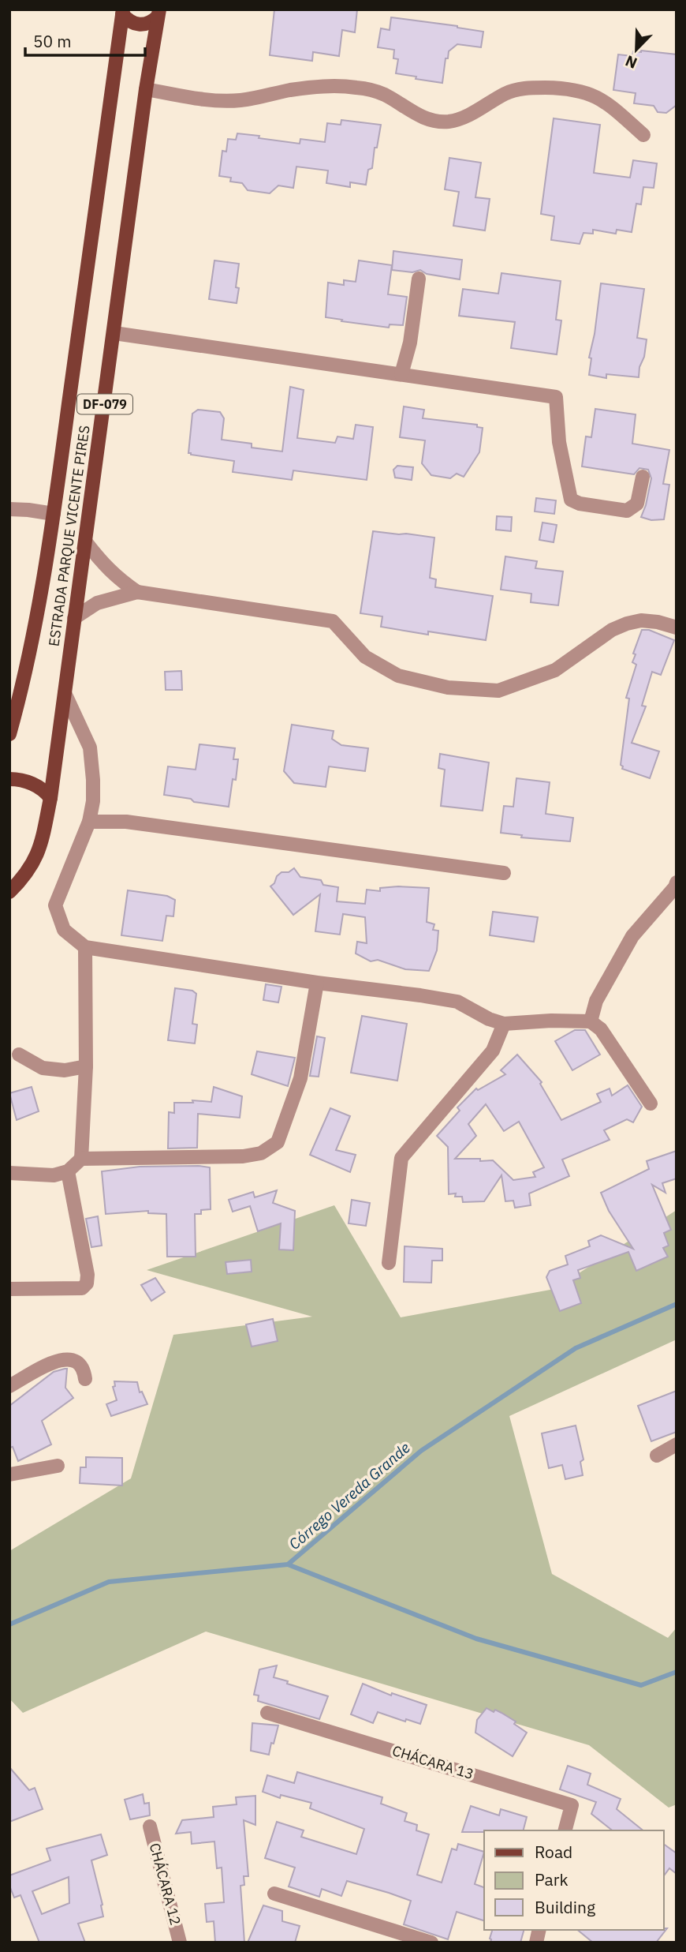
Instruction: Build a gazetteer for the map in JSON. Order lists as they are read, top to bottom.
{
  "streets": {
    "main road": ["DF-079", "ESTRADA PARQUE VICENTE PIRES"],
    "street": ["CHÁCARA 13", "CHÁCARA 12"]
  },
  "water": ["Córrego Vereda Grande"],
  "legend": ["Road", "Park", "Building"],
  "scale_bar": "50 m",
  "north": "bottom left"
}
